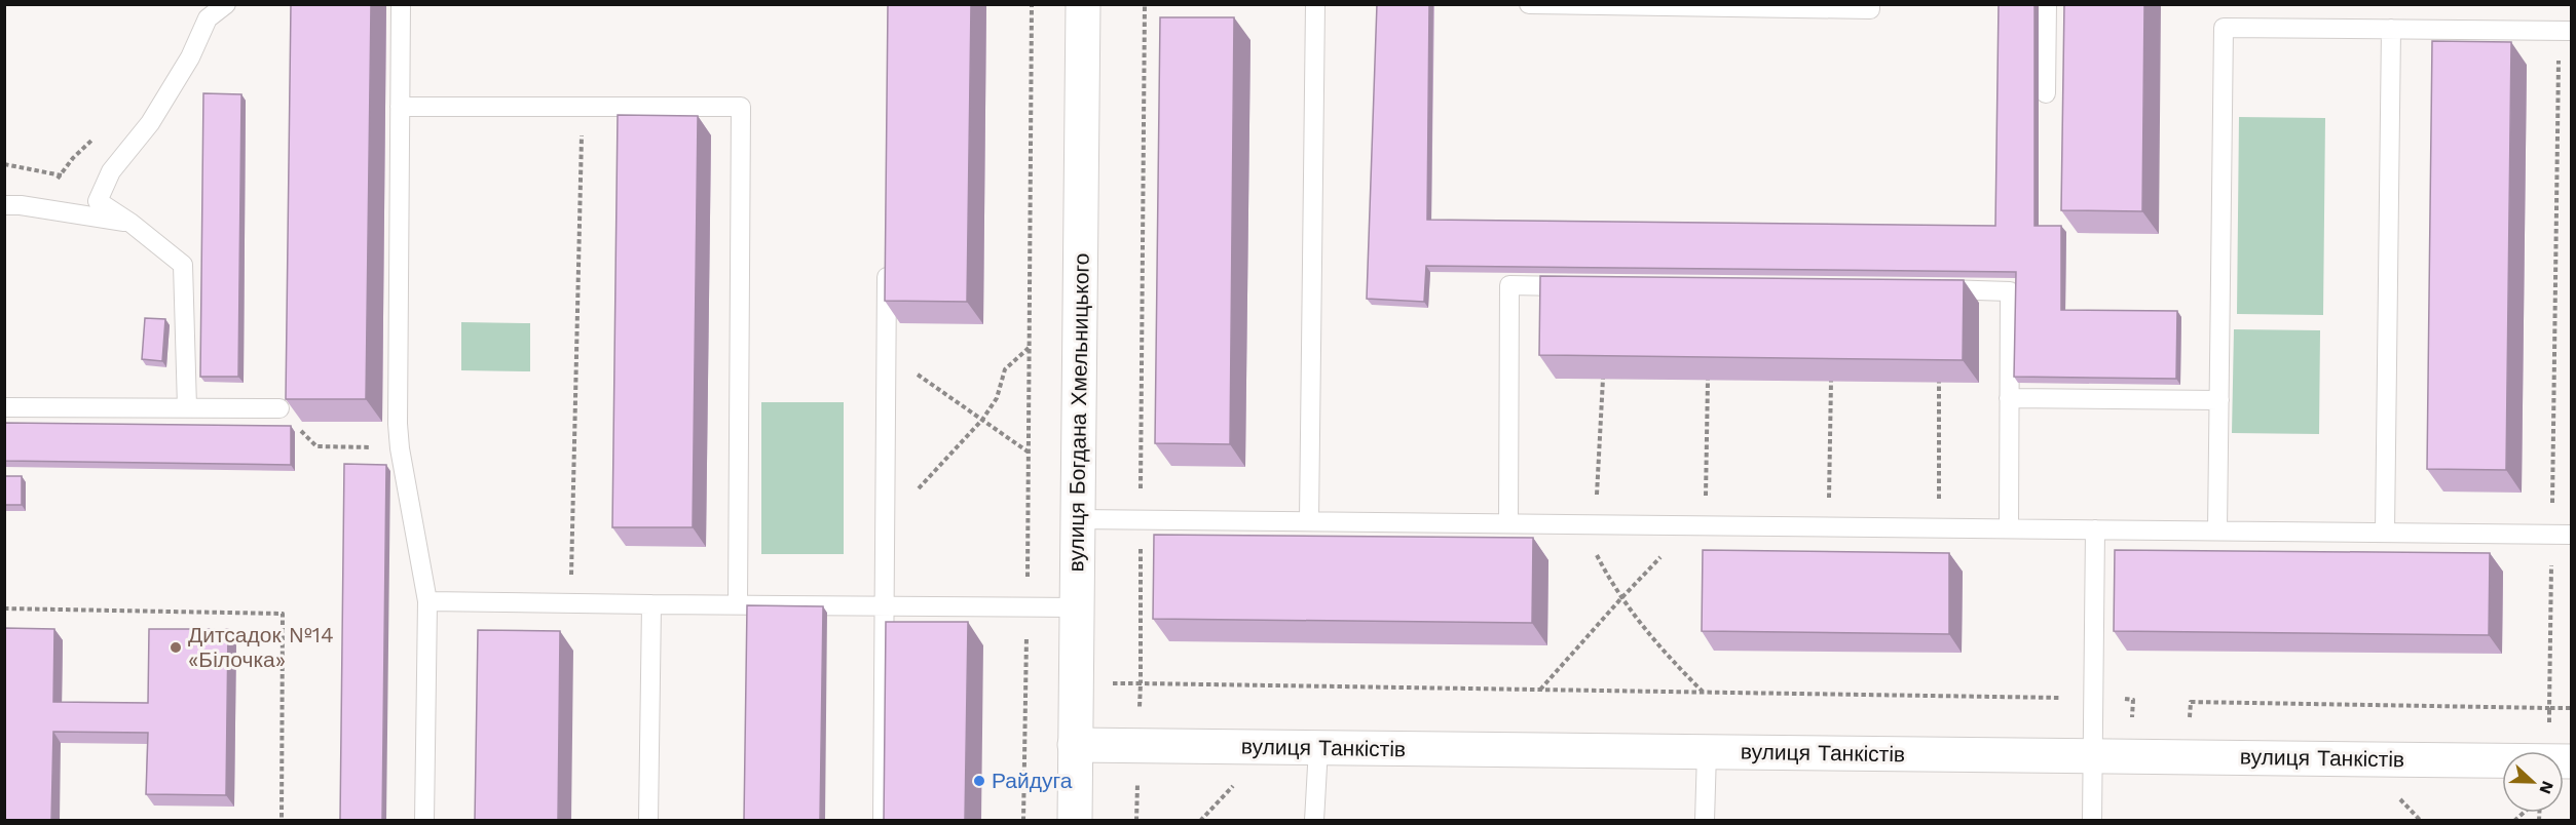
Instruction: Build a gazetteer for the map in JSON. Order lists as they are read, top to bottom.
{
  "streets": {
    "street": ["вулиця Богдана Хмельницького", "вулиця Танкістів"]
  },
  "crossings": [
    ["вулиця Богдана Хмельницького", "вулиця Танкістів"]
  ],
  "places": ["Дитсадок №14 «Білочка»", "Райдуга"],
  "north": "right"
}
